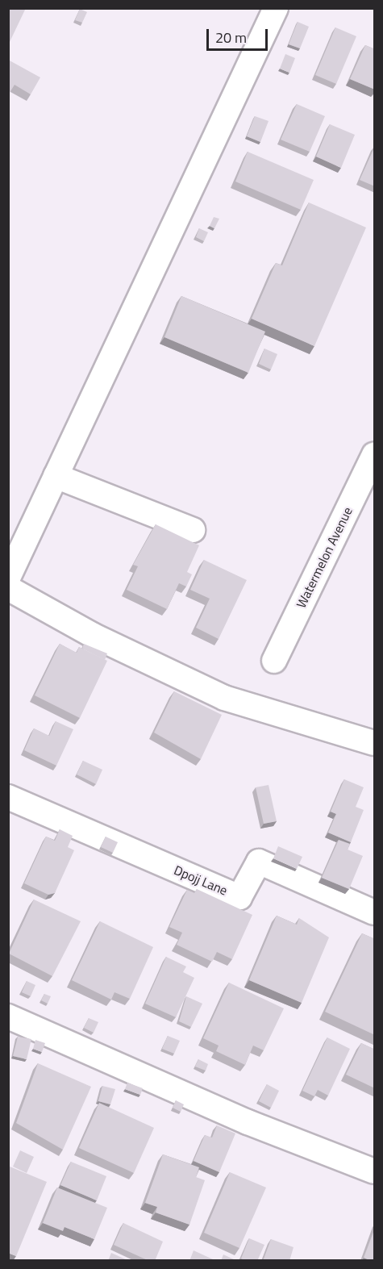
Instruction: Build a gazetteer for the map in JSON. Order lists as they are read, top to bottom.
{
  "streets": {
    "street": ["Watermelon Avenue", "Dpojj Lane"]
  },
  "scale_bar": "20 m"
}
